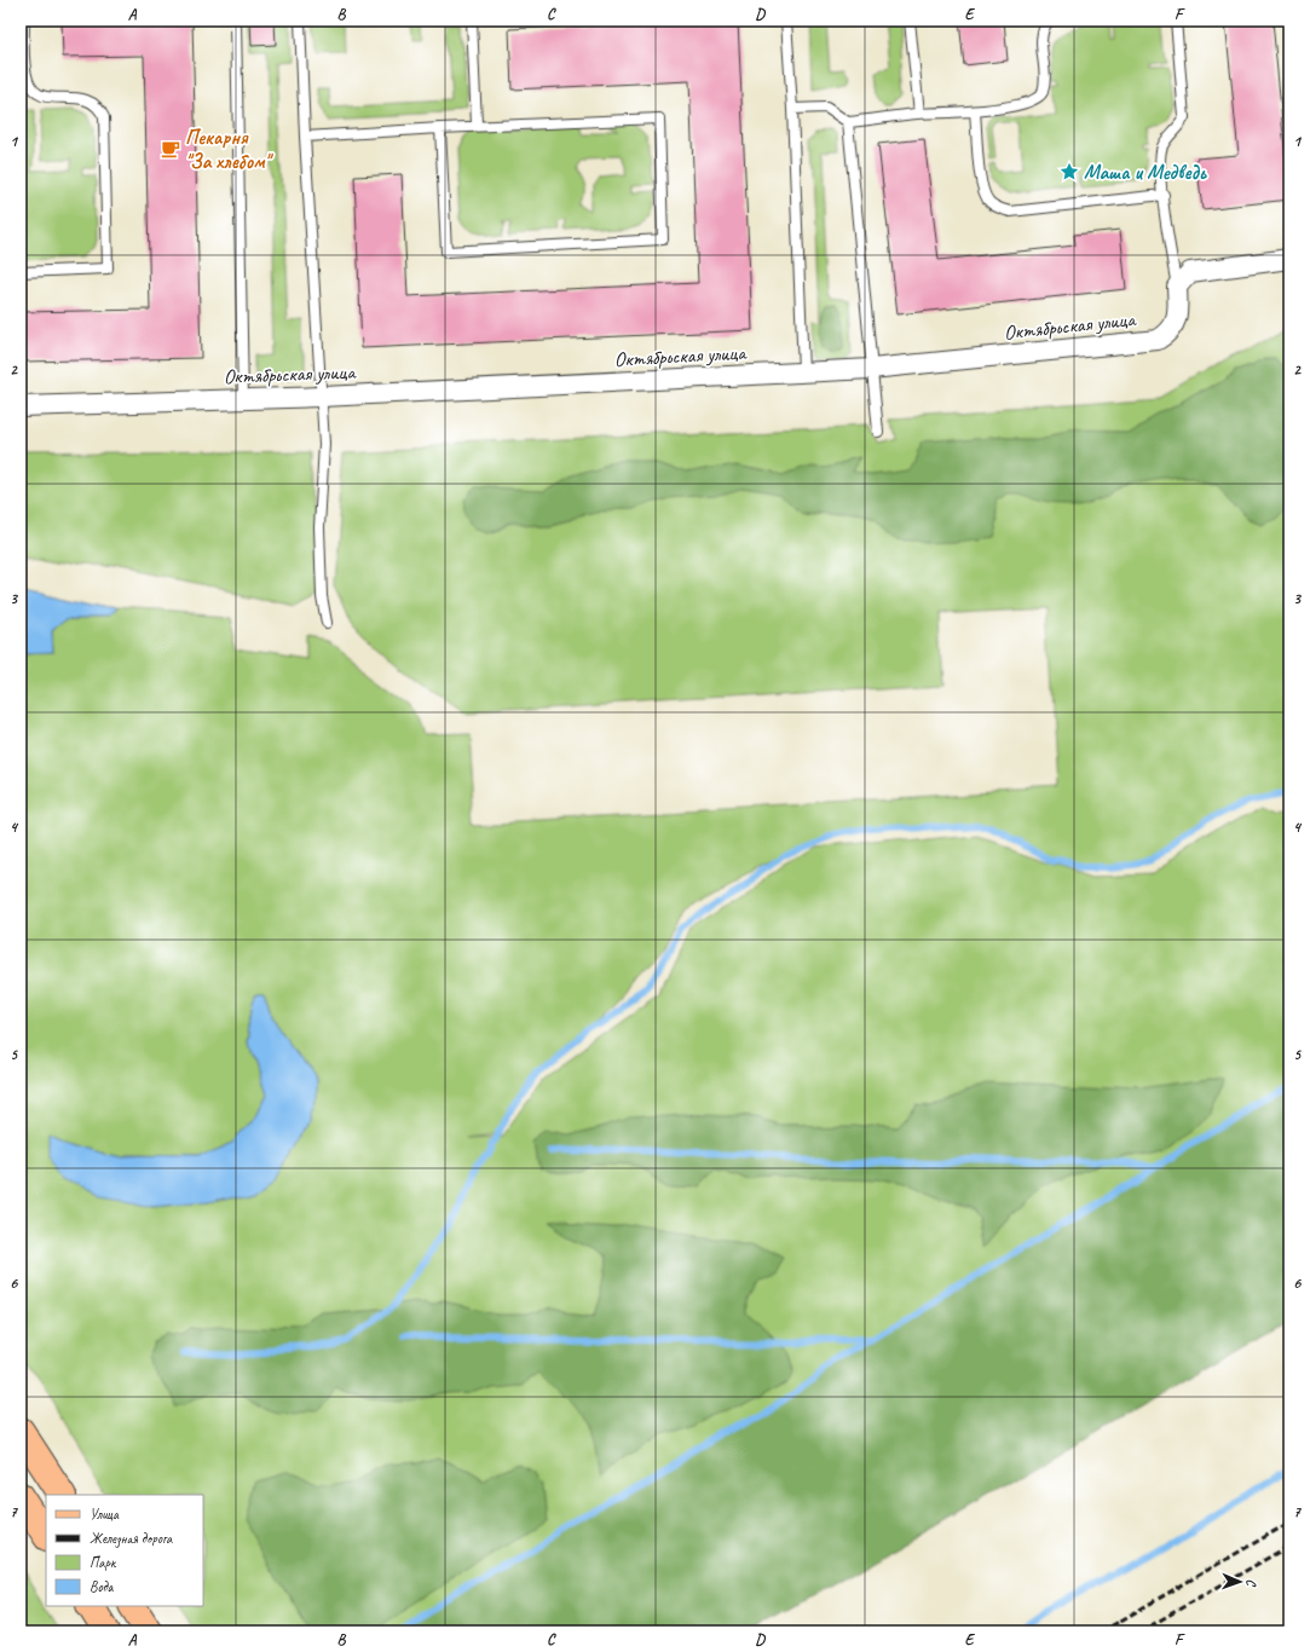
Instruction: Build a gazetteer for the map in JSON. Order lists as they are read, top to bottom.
{
  "streets": {
    "street": ["Октябрьская улица"]
  },
  "places": {
    "cafe": ["Пекарня \"За хлебом\""],
    "place": ["Маша и Медведь"]
  },
  "legend": [
    "Улица",
    "Железная дорога",
    "Парк",
    "Вода"
  ],
  "north": "right",
  "grid": {
    "columns": [
      "A",
      "B",
      "C",
      "D",
      "E",
      "F"
    ],
    "rows": [
      "1",
      "2",
      "3",
      "4",
      "5",
      "6",
      "7"
    ]
  }
}
